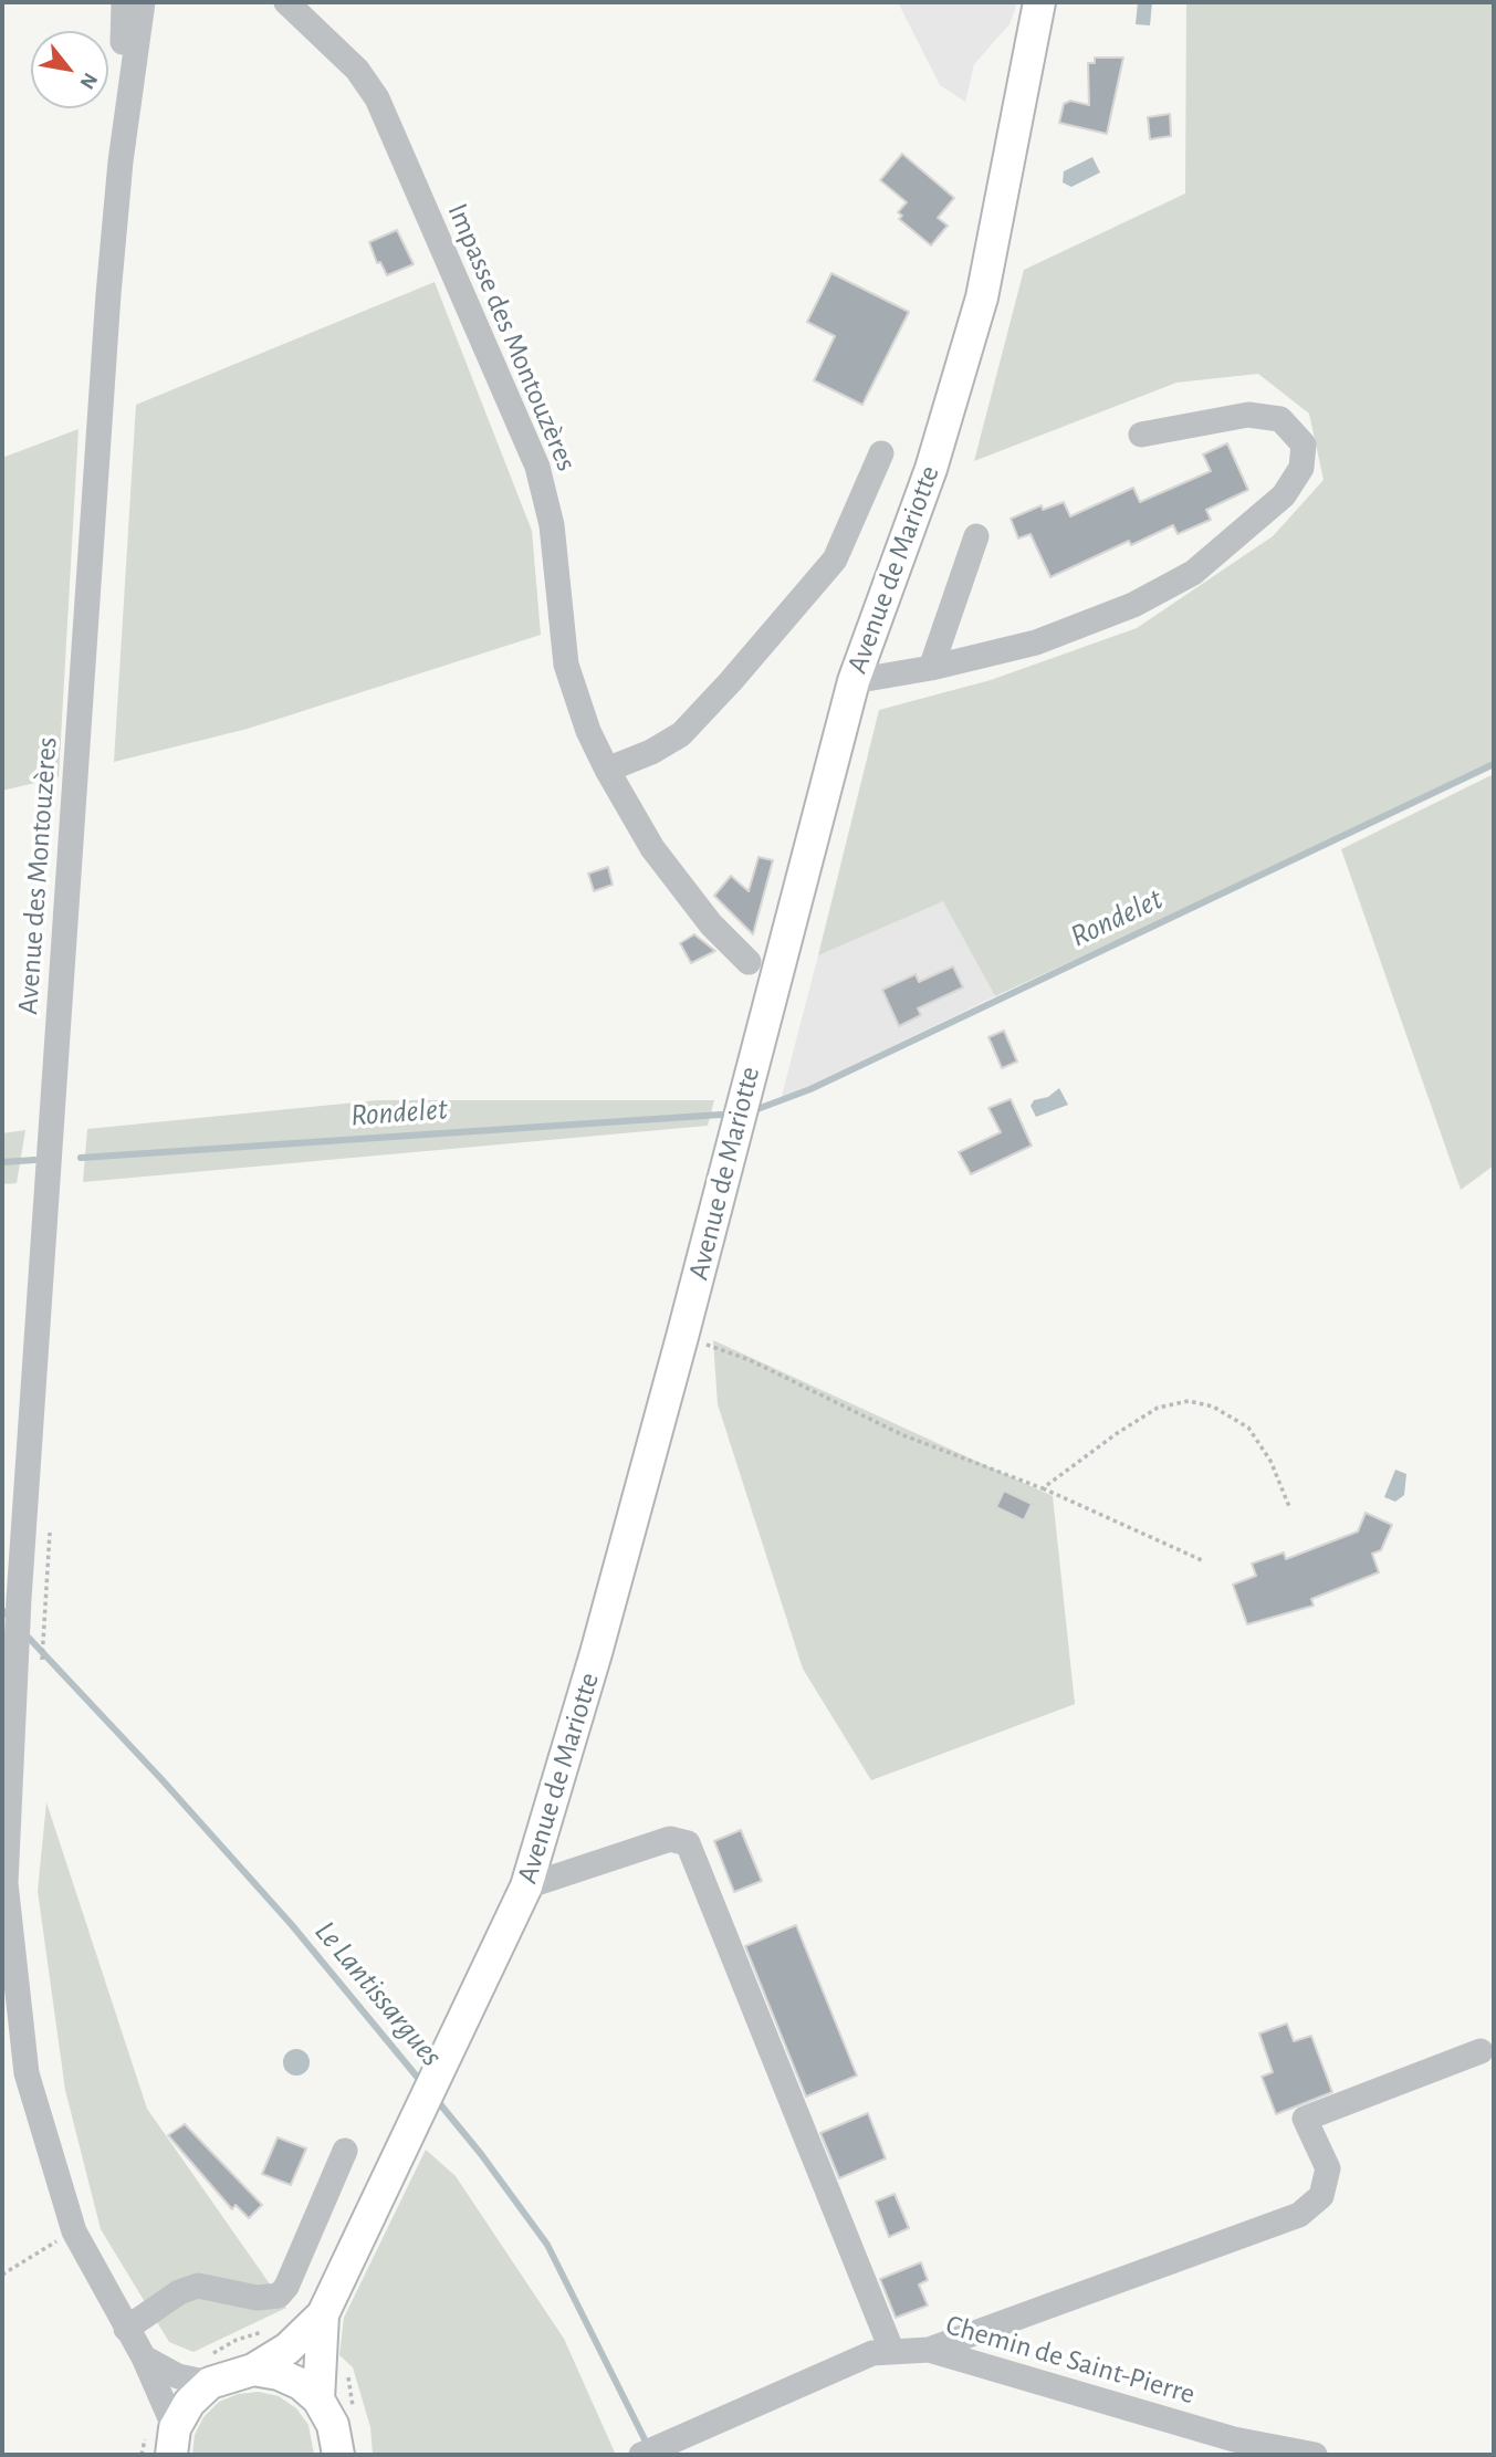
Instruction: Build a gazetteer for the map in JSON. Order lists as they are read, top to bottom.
{
  "streets": {
    "main road": ["Avenue de Mariotte"],
    "street": ["Impasse des Montouzères", "Avenue des Montouzères", "Chemin de Saint-Pierre"]
  },
  "water": ["Rondelet", "Le Lantissargues"],
  "north": "bottom right"
}
